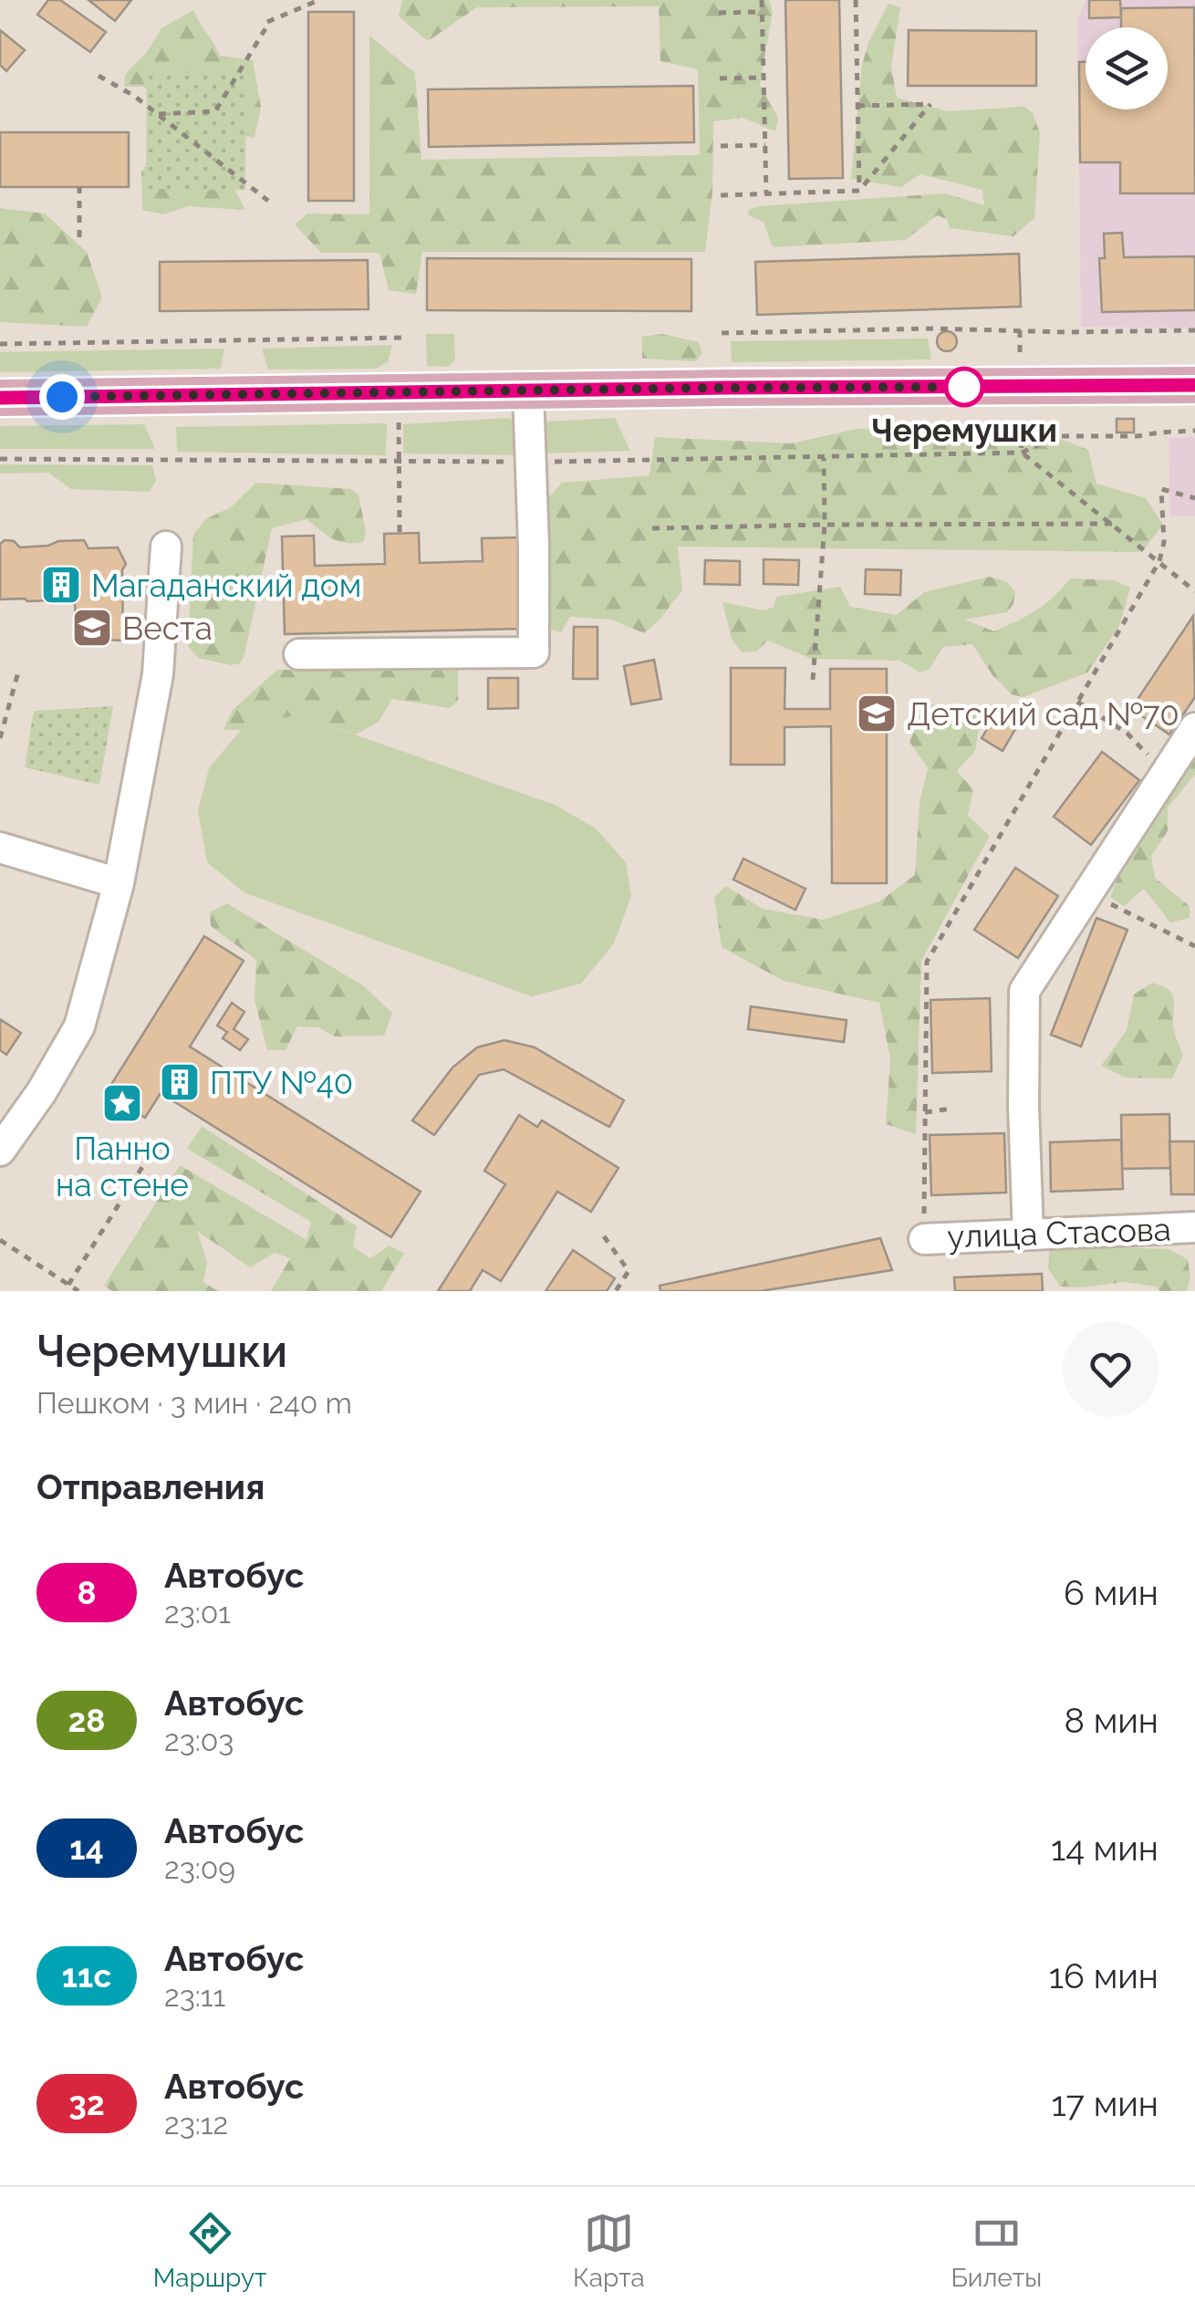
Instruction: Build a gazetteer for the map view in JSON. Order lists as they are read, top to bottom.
{
  "streets": {
    "street": ["улица Стасова"]
  },
  "places": {
    "other": ["Черемушки"],
    "building": ["Магаданский дом", "ПТУ №40"],
    "school or university": ["Веста", "Детский сад №70"],
    "place": ["Панно на стене"]
  },
  "lines": ["bus line 8"],
  "page": {
    "heading": [
      ["Черемушки", "Пешком · 3 мин · 240 m"],
      "Отправления"
    ],
    "list": [
      {
        "mark": "8",
        "name": "Автобус",
        "note": "23:01",
        "value": "6 мин"
      },
      {
        "mark": "28",
        "name": "Автобус",
        "note": "23:03",
        "value": "8 мин"
      },
      {
        "mark": "14",
        "name": "Автобус",
        "note": "23:09",
        "value": "14 мин"
      },
      {
        "mark": "11с",
        "name": "Автобус",
        "note": "23:11",
        "value": "16 мин"
      },
      {
        "mark": "32",
        "name": "Автобус",
        "note": "23:12",
        "value": "17 мин"
      }
    ],
    "tabs": ["Маршрут", "Карта", "Билеты"]
  }
}
